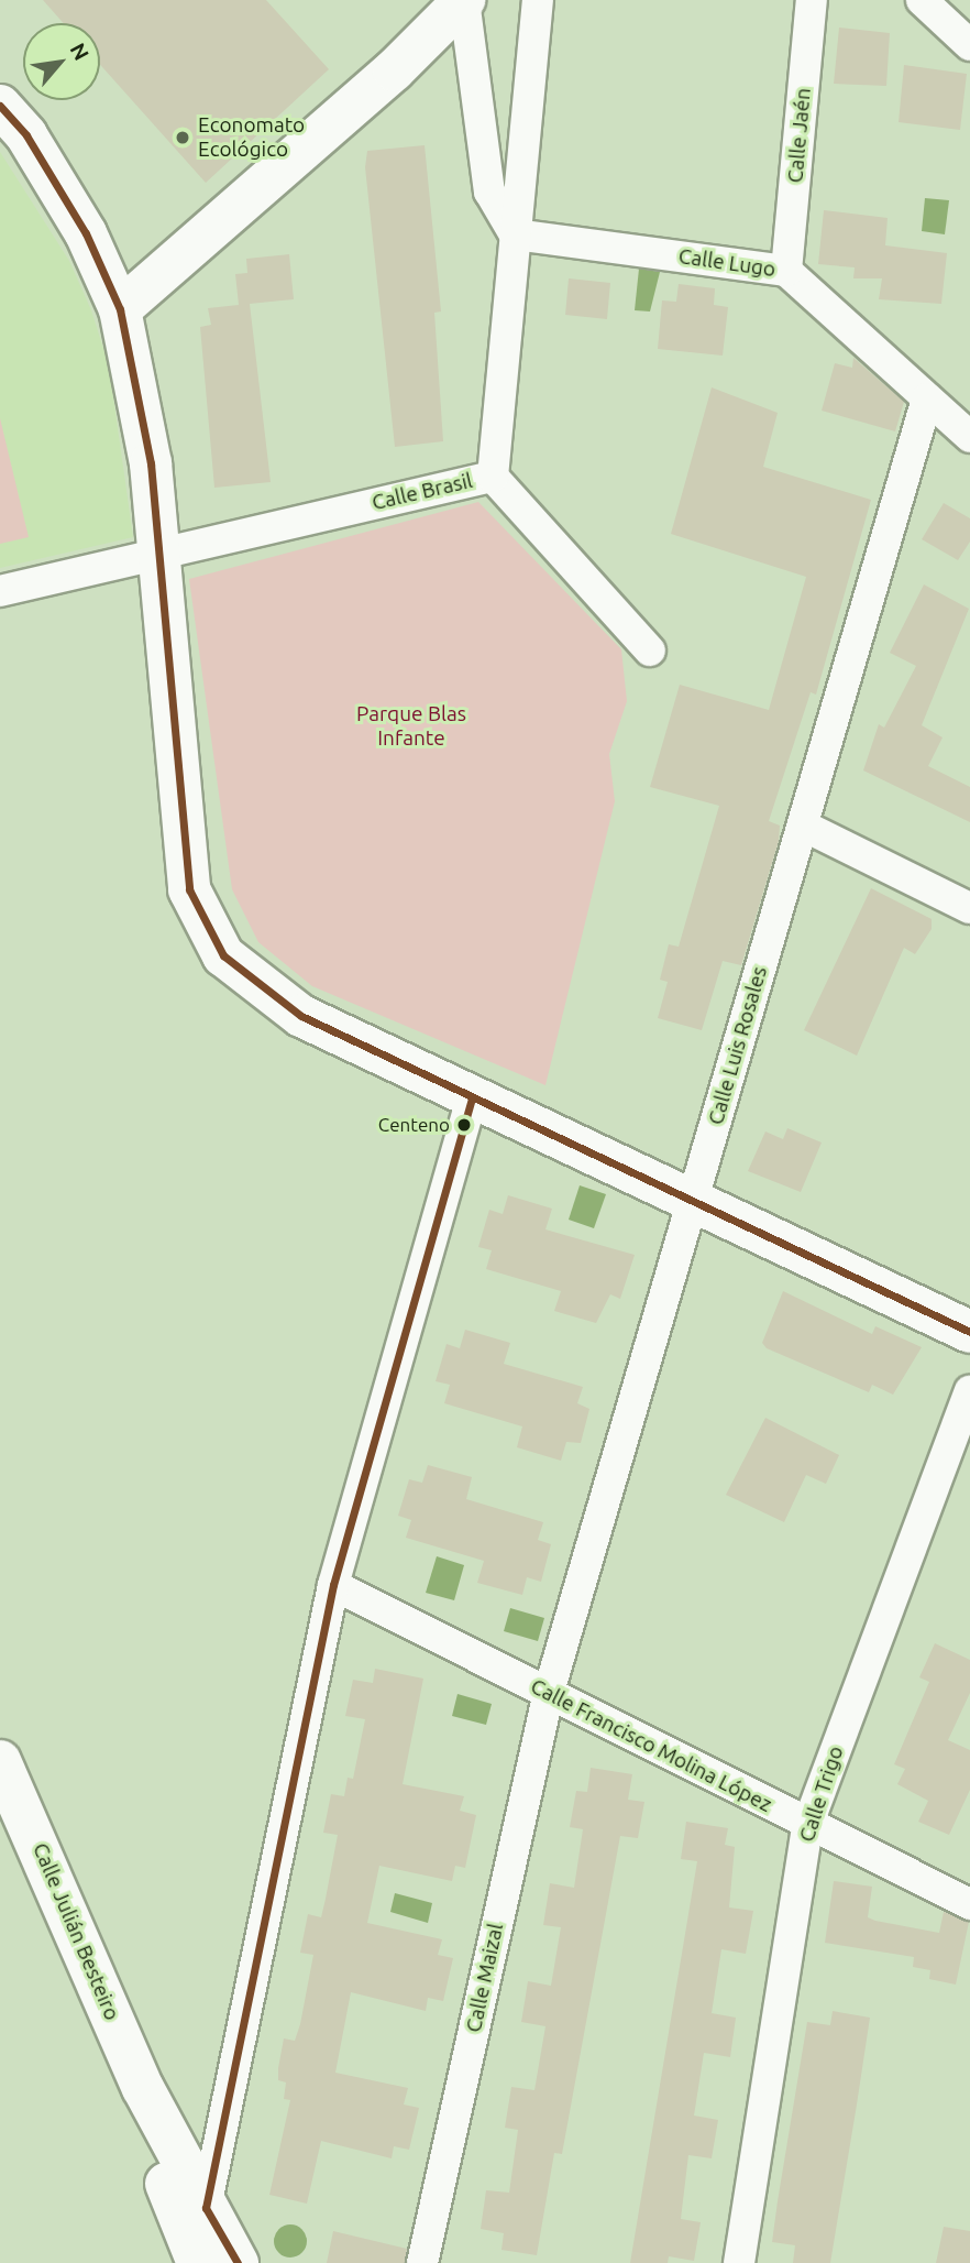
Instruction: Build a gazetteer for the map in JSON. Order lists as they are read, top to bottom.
{
  "streets": {
    "street": [
      "Calle Jaén",
      "Calle Lugo",
      "Calle Brasil",
      "Calle Luis Rosales",
      "Calle Francisco Molina López",
      "Calle Trigo",
      "Calle Julián Besteiro",
      "Calle Maizal"
    ]
  },
  "crossings": [
    ["Calle Jaén", "Calle Lugo"],
    ["Calle Lugo", "Calle Brasil"],
    ["Calle Lugo", "Calle Luis Rosales"],
    ["Calle Luis Rosales", "Calle Francisco Molina López"],
    ["Calle Luis Rosales", "Calle Maizal"],
    ["Calle Francisco Molina López", "Calle Trigo"],
    ["Calle Francisco Molina López", "Calle Maizal"]
  ],
  "parks": ["Parque Blas Infante"],
  "places": ["Economato Ecológico", "Centeno"],
  "north": "top right"
}
